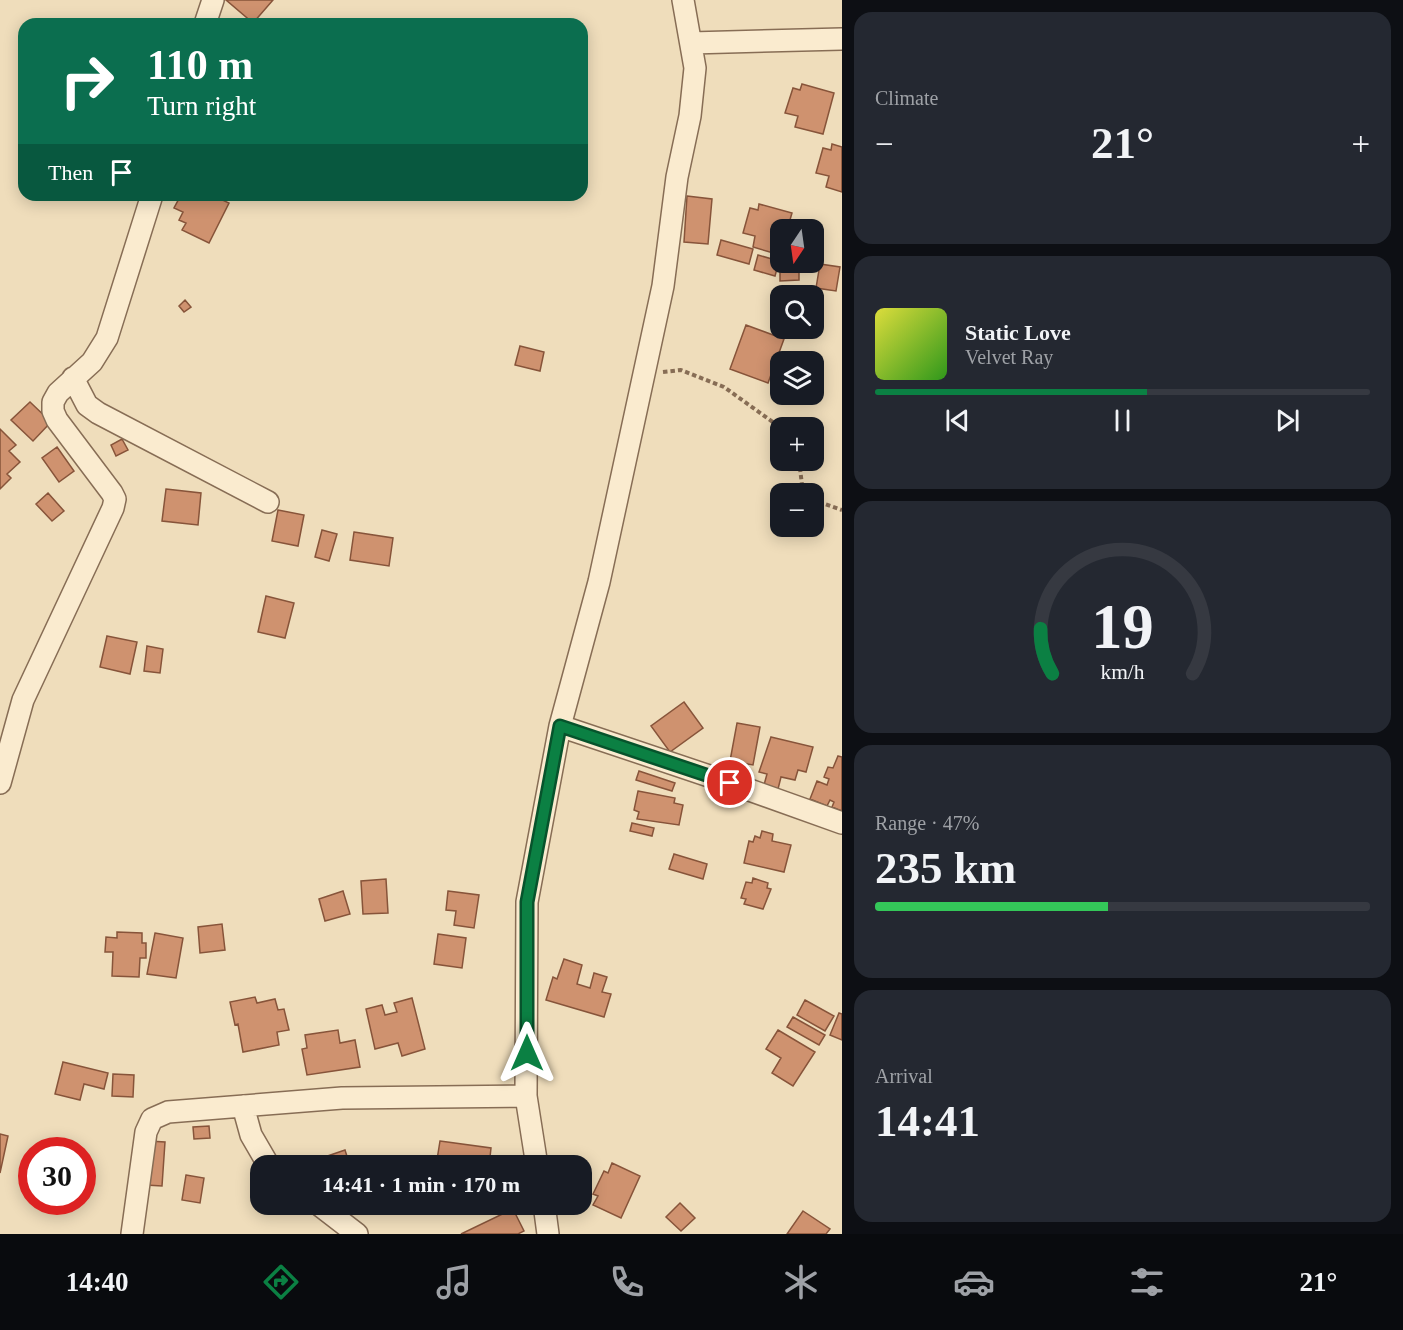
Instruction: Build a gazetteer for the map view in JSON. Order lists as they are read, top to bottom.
{
  "north": "bottom",
  "page": {
    "tile": [
      "Climate",
      ["Range · 47%", "235 km"],
      ["Arrival", "14:41"]
    ],
    "turn": ["110 m", "Turn right"],
    "heat": ["−", "21°", "+"],
    "then": "Then",
    "map_buttons": ["+", "−"],
    "song": ["Static Love", "Velvet Ray"],
    "limit": "30",
    "trip": "14:41 · 1 min · 170 m",
    "tabs": ["14:40", "21°"],
    "gauge": ["19", "km/h"]
  }
}
